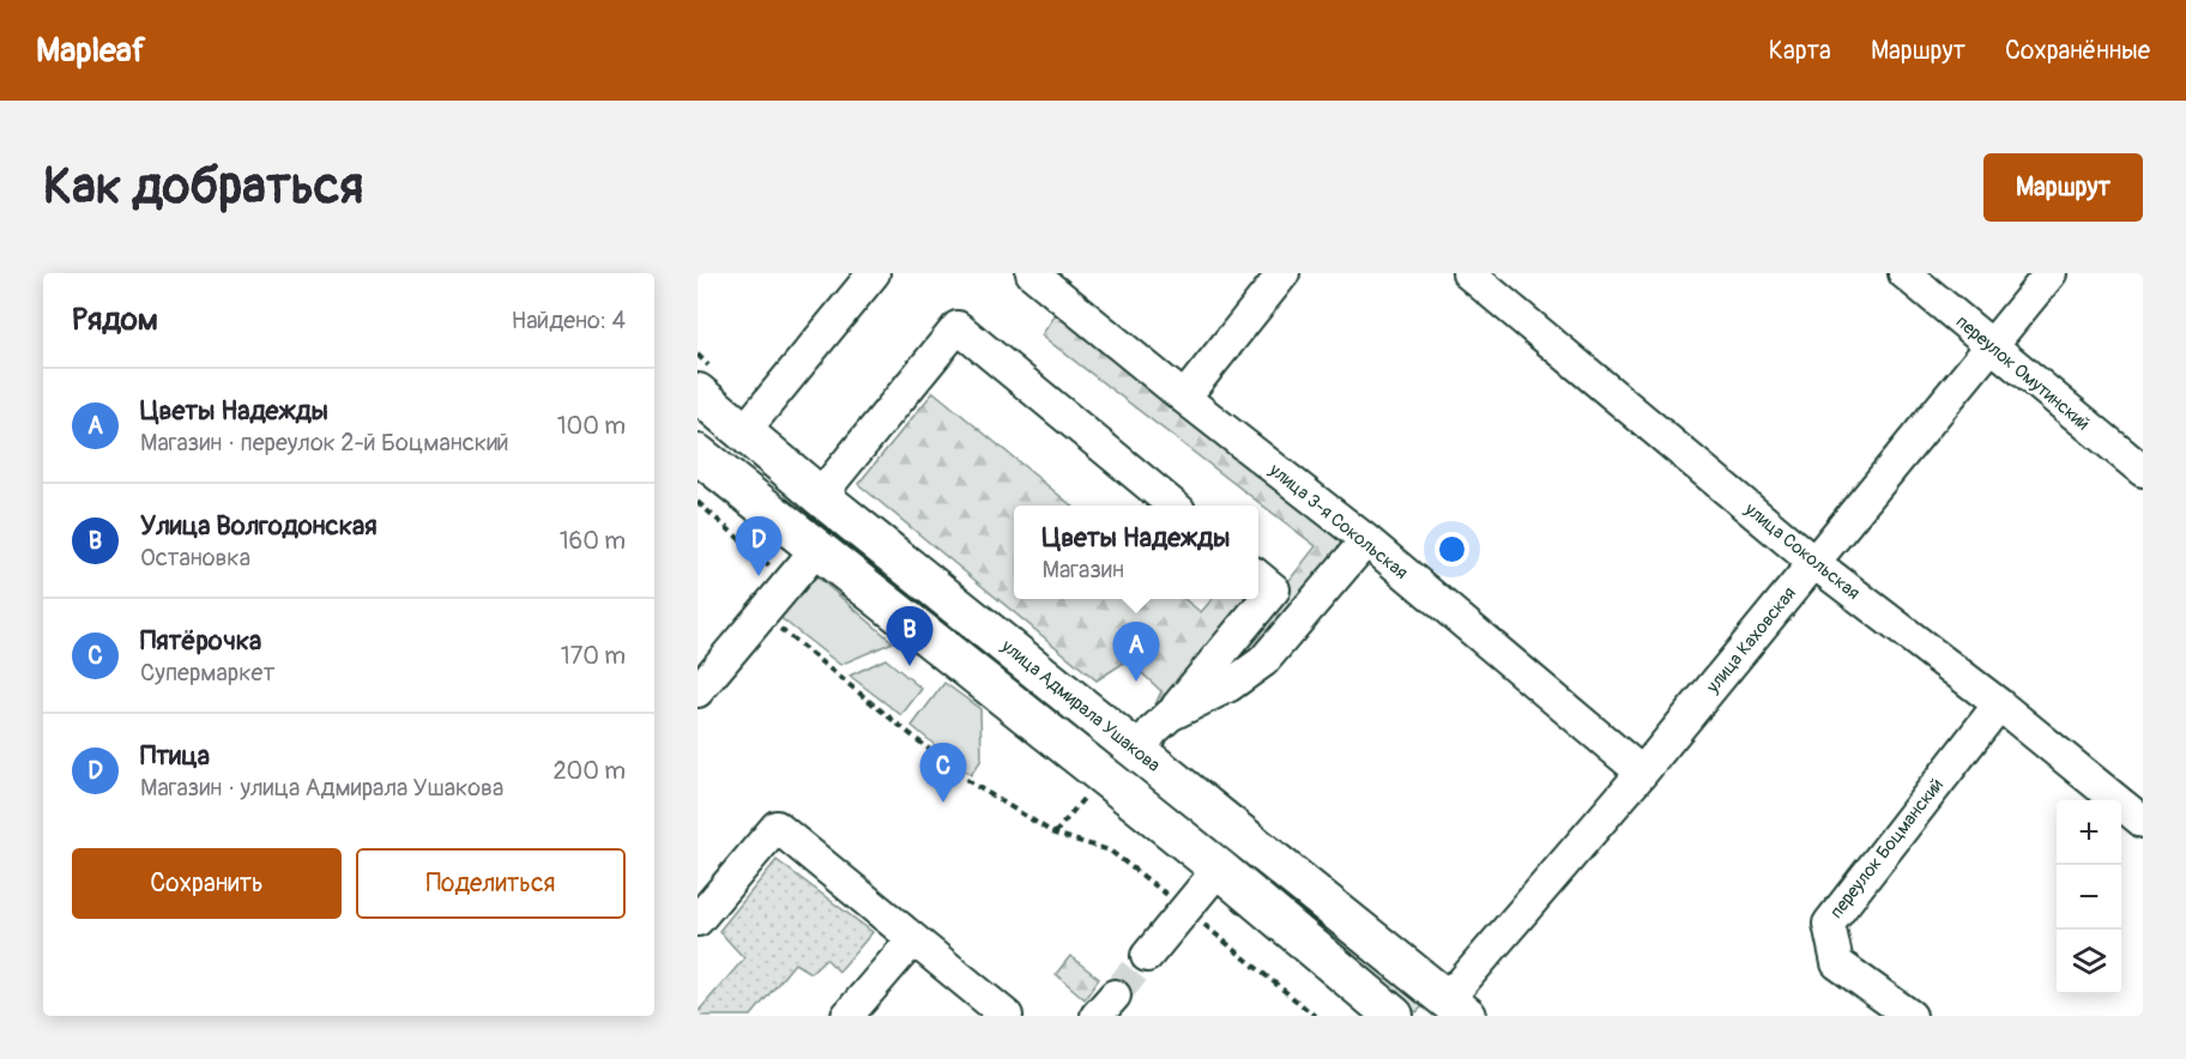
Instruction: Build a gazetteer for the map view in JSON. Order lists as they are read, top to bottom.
{
  "streets": {
    "main road": ["улица Адмирала Ушакова"],
    "street": [
      "переулок Омутинский",
      "улица 3-я Сокольская",
      "улица Сокольская",
      "улица Каховская",
      "переулок Боцманский"
    ]
  },
  "crossings": [
    ["переулок Омутинский", "улица Каховская"],
    ["улица 3-я Сокольская", "улица Каховская"],
    ["улица Сокольская", "улица Каховская"],
    ["улица Сокольская", "переулок Боцманский"],
    ["улица Каховская", "улица Адмирала Ушакова"]
  ],
  "page": {
    "header": "Mapleaf",
    "nav": ["Карта", "Маршрут", "Сохранённые"],
    "buttons": [
      "Маршрут",
      ["Сохранить", "Поделиться"]
    ],
    "title": "Как добраться",
    "heading": ["Рядом", "Найдено: 4"],
    "list": [
      {
        "mark": "A",
        "name": "Цветы Надежды",
        "note": "Магазин · переулок 2-й Боцманский",
        "value": "100 m"
      },
      {
        "mark": "B",
        "name": "Улица Волгодонская",
        "note": "Остановка",
        "value": "160 m"
      },
      {
        "mark": "C",
        "name": "Пятёрочка",
        "note": "Супермаркет",
        "value": "170 m"
      },
      {
        "mark": "D",
        "name": "Птица",
        "note": "Магазин · улица Адмирала Ушакова",
        "value": "200 m"
      }
    ],
    "popup": ["Цветы Надежды", "Магазин"],
    "pins": [
      "D",
      "B",
      "A",
      "C"
    ],
    "map_buttons": ["+", "−"]
  }
}
